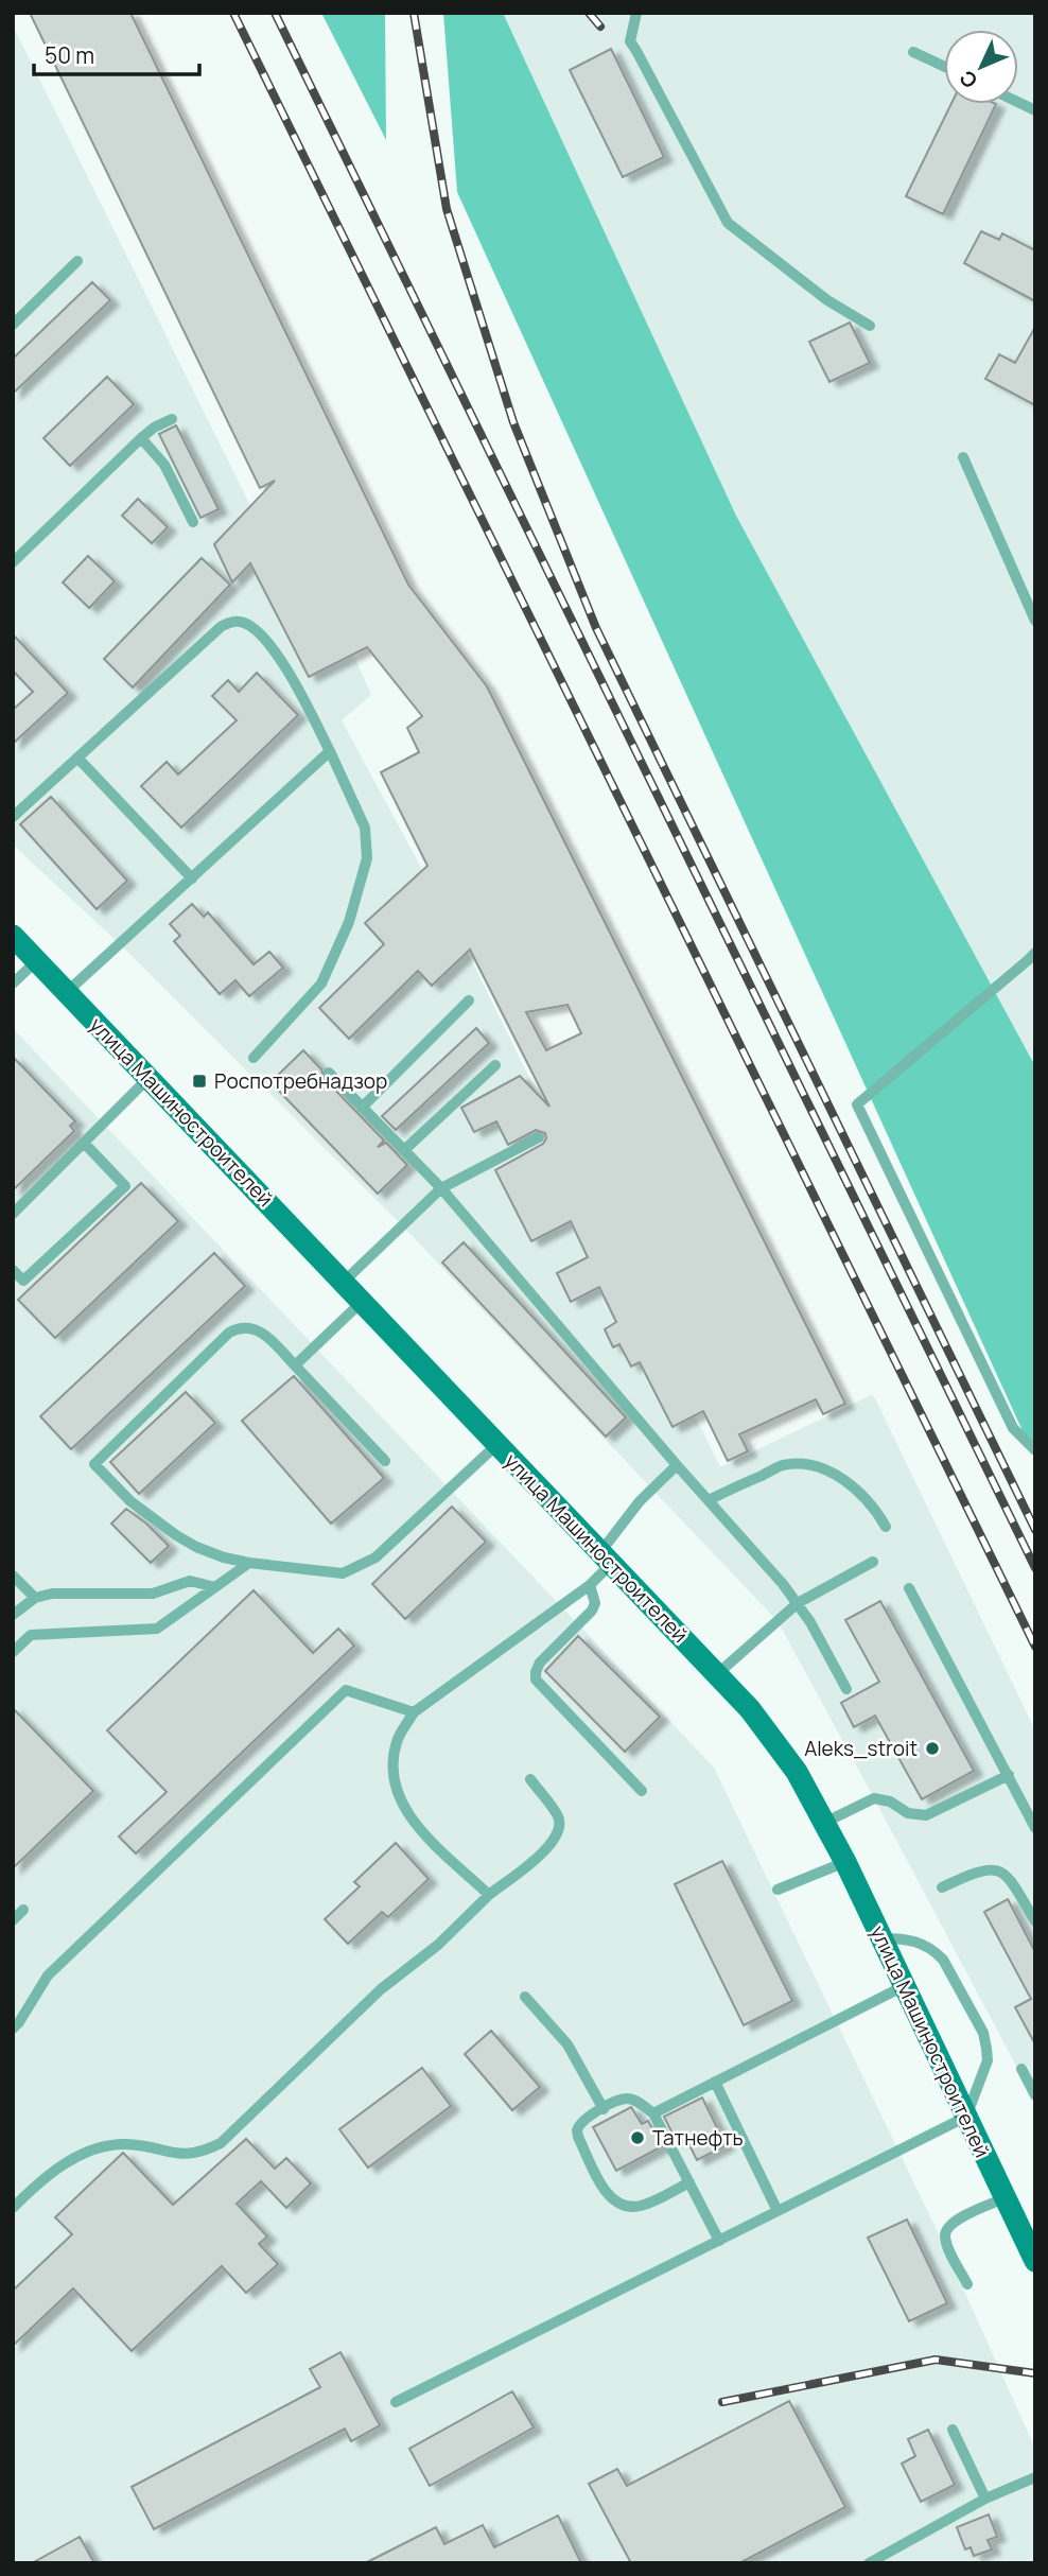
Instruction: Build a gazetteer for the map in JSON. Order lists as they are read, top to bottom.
{
  "streets": {
    "main road": ["улица Машиностроителей"]
  },
  "places": {
    "transit": ["Роспотребнадзор"],
    "other": ["Aleks_stroit", "Татнефть"]
  },
  "scale_bar": "50 m",
  "north": "bottom left"
}
